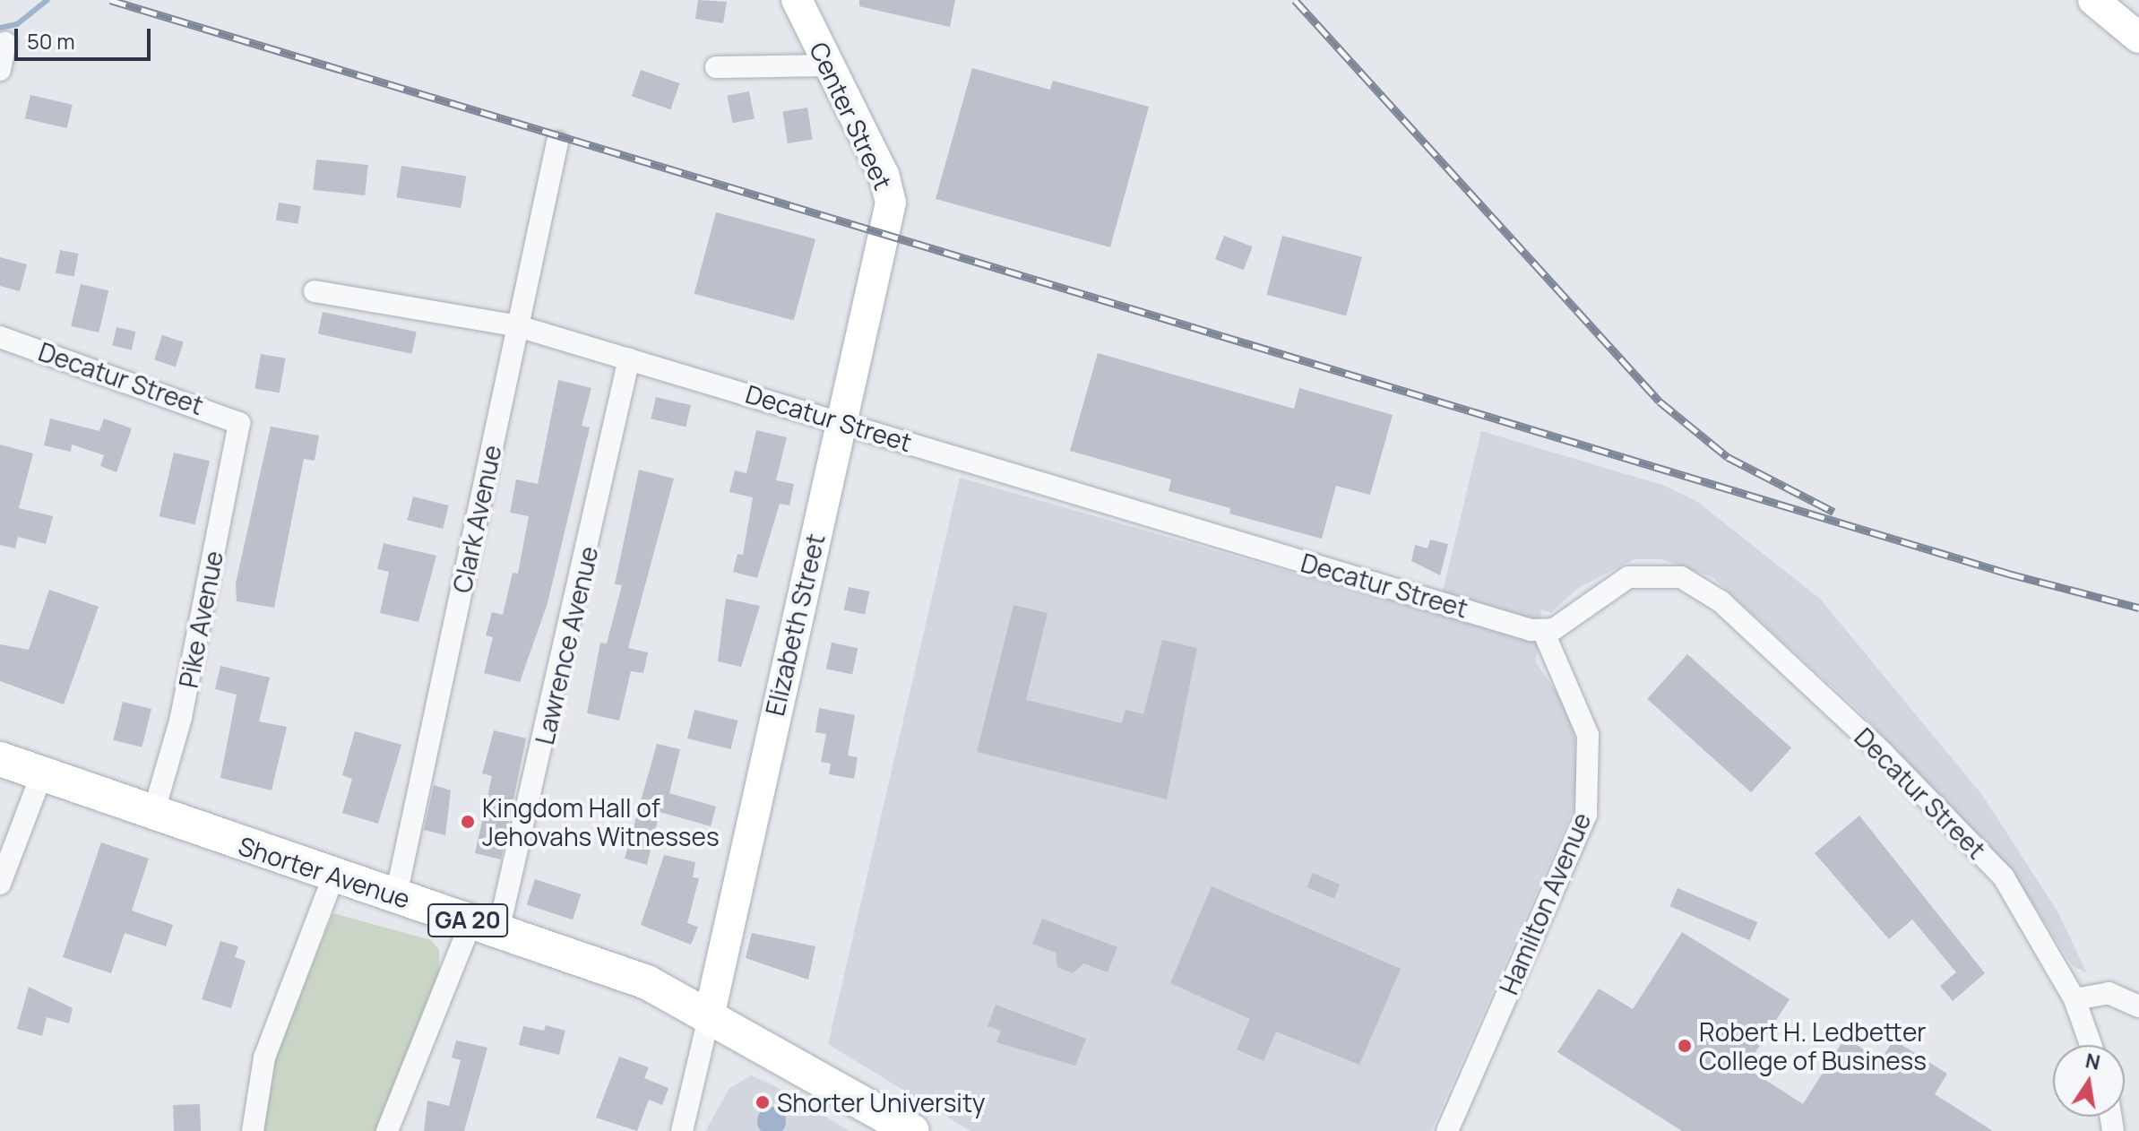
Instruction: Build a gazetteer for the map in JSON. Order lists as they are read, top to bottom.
{
  "streets": {
    "main road": ["Shorter Avenue", "GA 20"],
    "street": [
      "Center Street",
      "Decatur Street",
      "Clark Avenue",
      "Pike Avenue",
      "Elizabeth Street",
      "Lawrence Avenue",
      "Hamilton Avenue"
    ]
  },
  "crossings": [
    ["Center Street", "Elizabeth Street"],
    ["Decatur Street", "Clark Avenue"],
    ["Decatur Street", "Pike Avenue"],
    ["Decatur Street", "Elizabeth Street"],
    ["Decatur Street", "Lawrence Avenue"],
    ["Decatur Street", "Hamilton Avenue"],
    ["Clark Avenue", "Shorter Avenue"],
    ["Pike Avenue", "Shorter Avenue"],
    ["Elizabeth Street", "Shorter Avenue"],
    ["Lawrence Avenue", "Shorter Avenue"]
  ],
  "places": ["Kingdom Hall of Jehovahs Witnesses", "Robert H. Ledbetter College of Business", "Shorter University"],
  "scale_bar": "50 m",
  "north": "top"
}
